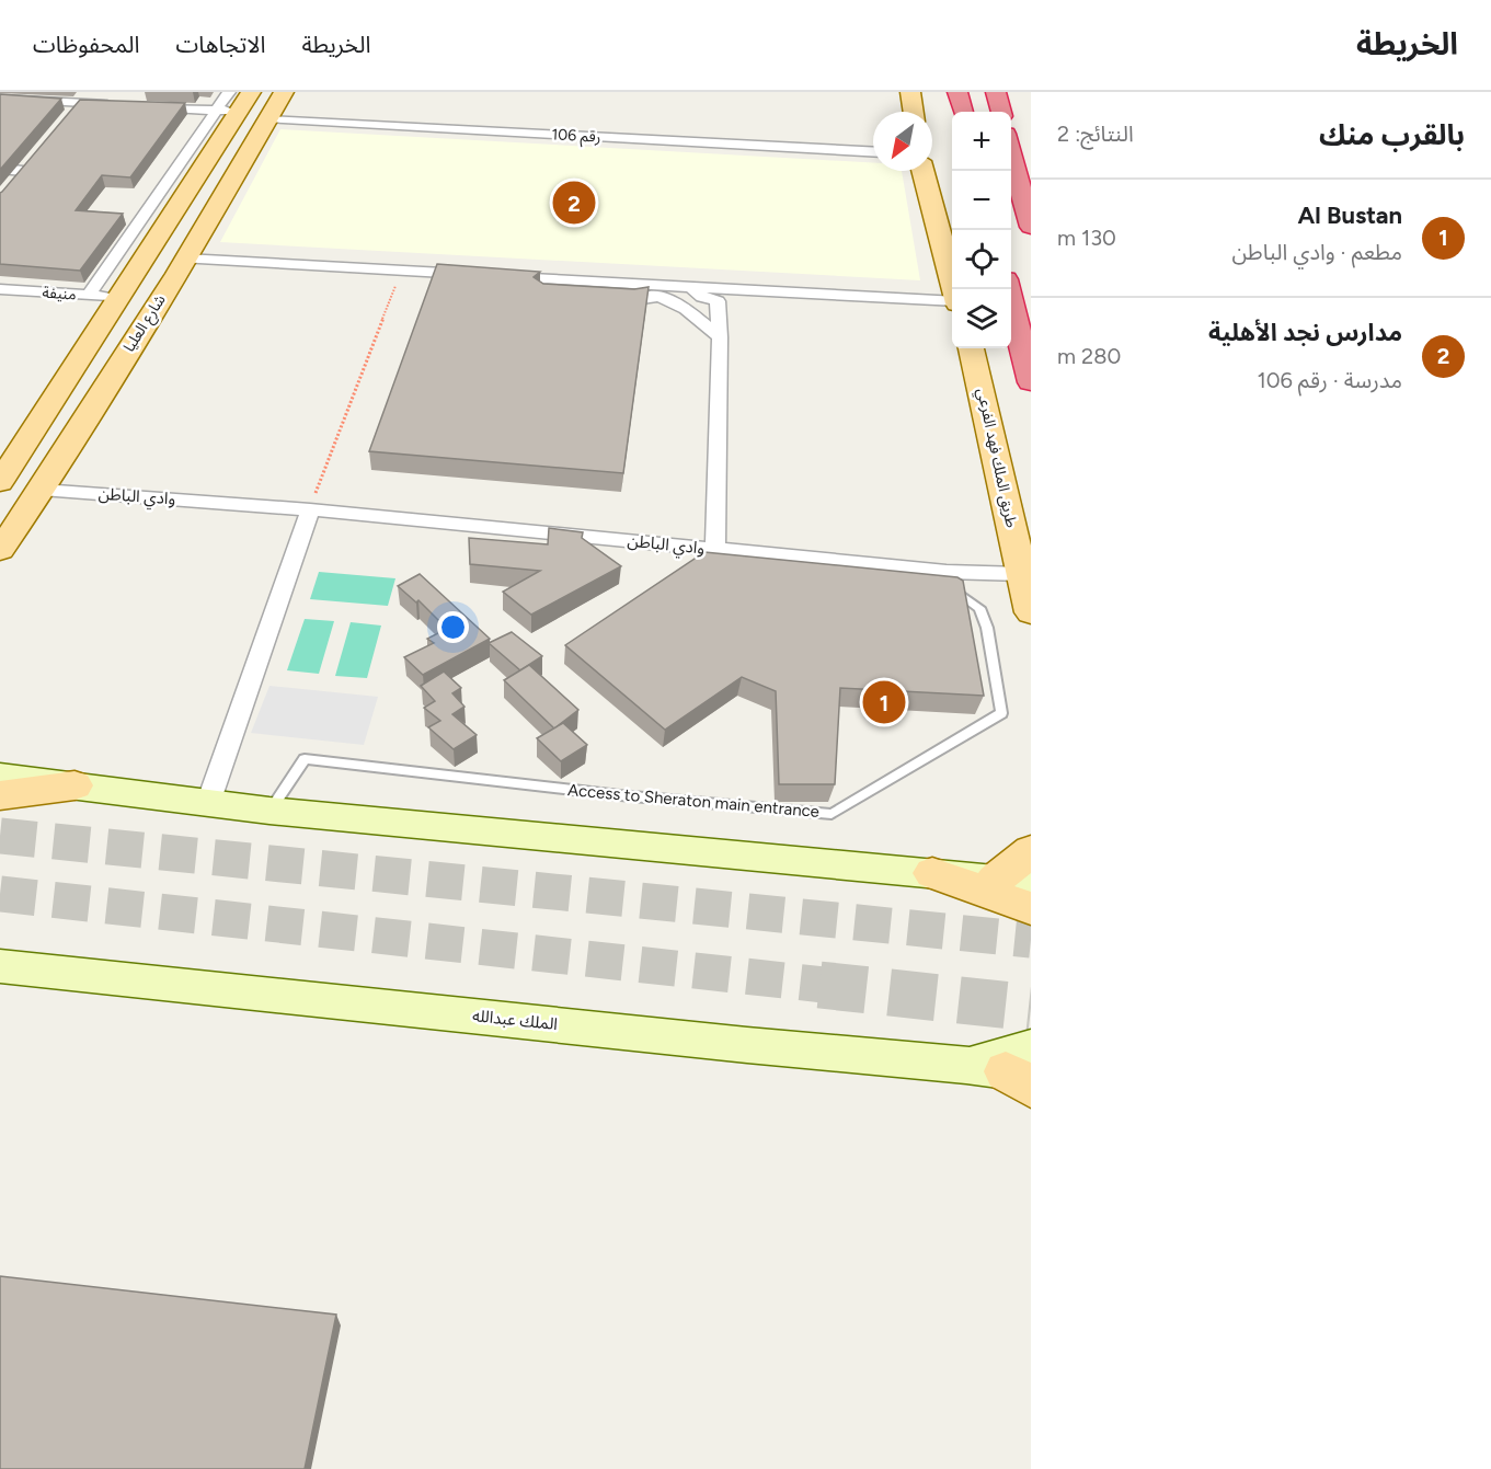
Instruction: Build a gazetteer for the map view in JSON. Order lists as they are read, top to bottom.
{
  "streets": {
    "main road": ["شارع العليا", "طريق الملك فهد الفرعي", "الملك عبدالله"],
    "street": ["رقم 106", "منيفة", "وادي الباطن"],
    "lane": ["Access to Sheraton main entrance"]
  },
  "crossings": [
    ["رقم 106", "شارع العليا"],
    ["شارع العليا", "وادي الباطن"],
    ["طريق الملك فهد الفرعي", "وادي الباطن"],
    ["وادي الباطن", "Access to Sheraton main entrance"]
  ],
  "north": "bottom left",
  "page": {
    "header": "الخريطة",
    "nav": ["الخريطة", "الاتجاهات", "المحفوظات"],
    "heading": ["بالقرب منك", "النتائج: 2"],
    "map_buttons": ["+", "−"],
    "list": [
      {
        "mark": "1",
        "name": "Al Bustan",
        "note": "مطعم · وادي الباطن",
        "value": "130 m"
      },
      {
        "mark": "2",
        "name": "مدارس نجد الأهلية",
        "note": "مدرسة · رقم 106",
        "value": "280 m"
      }
    ],
    "pins": ["2", "1"]
  }
}
